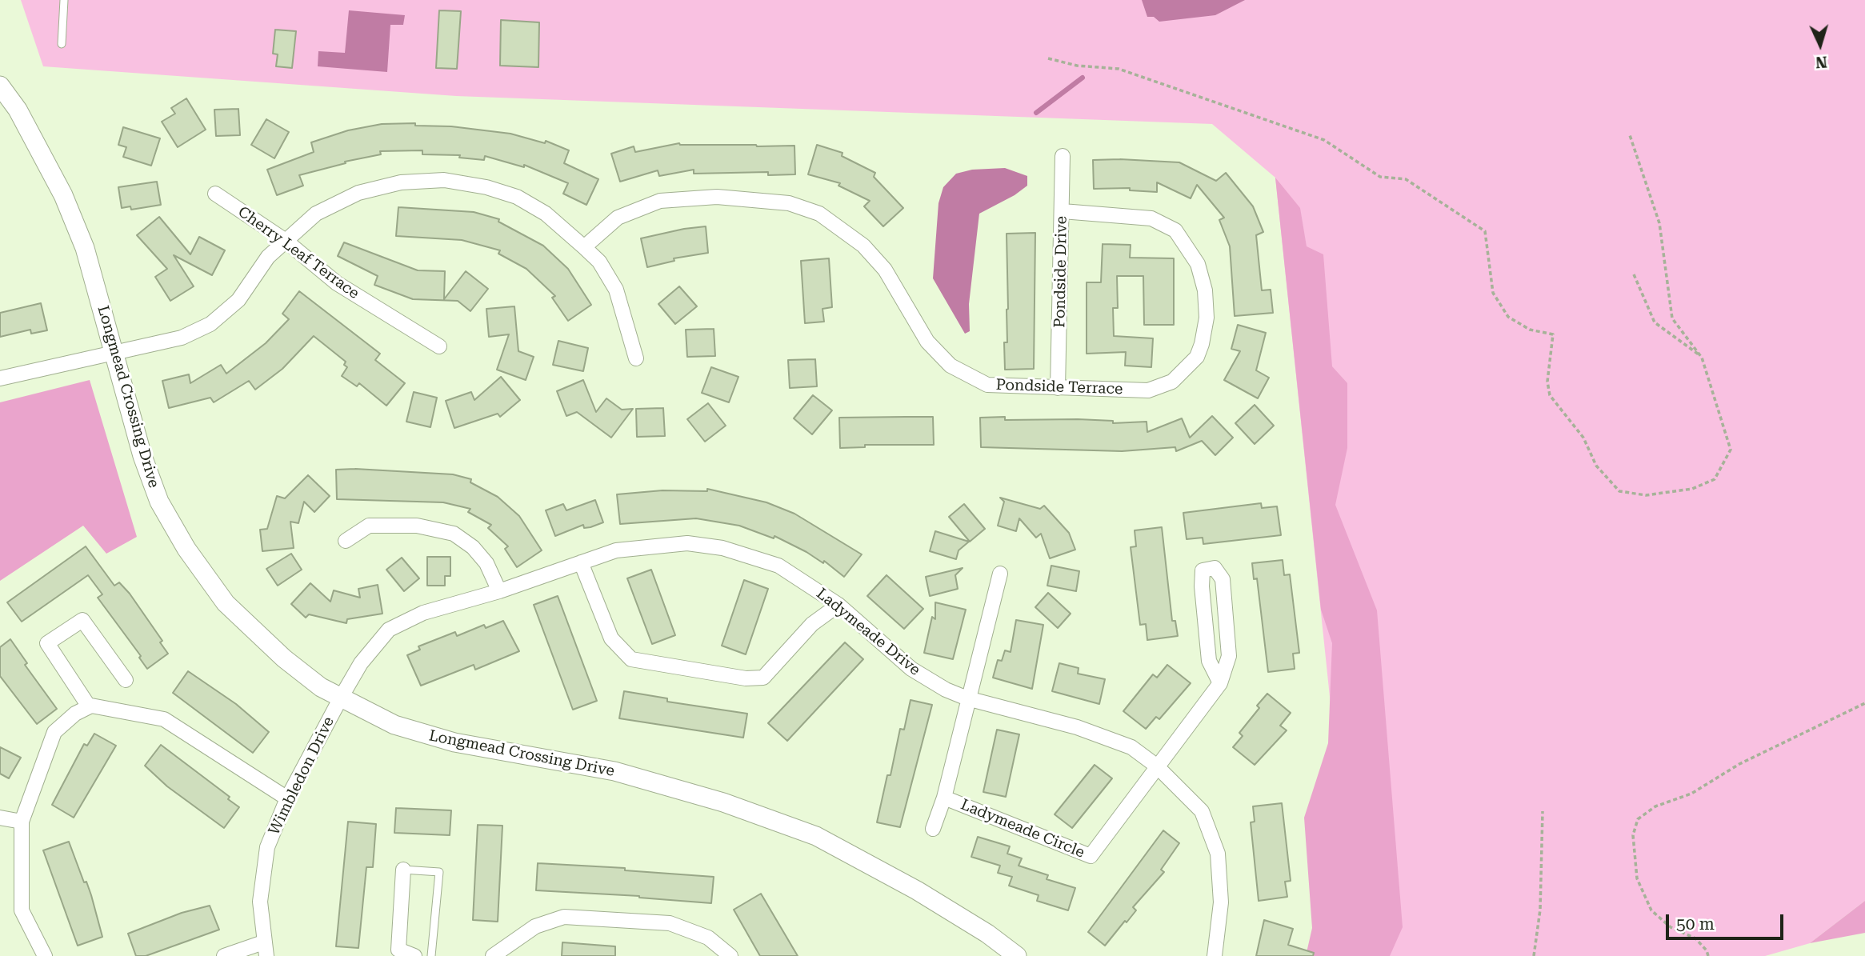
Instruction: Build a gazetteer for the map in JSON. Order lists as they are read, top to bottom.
{
  "streets": {
    "street": [
      "Cherry Leaf Terrace",
      "Pondside Drive",
      "Pondside Terrace",
      "Longmead Crossing Drive",
      "Ladymeade Drive",
      "Wimbledon Drive",
      "Ladymeade Circle"
    ]
  },
  "crossings": [
    ["Pondside Drive", "Pondside Terrace"],
    ["Longmead Crossing Drive", "Ladymeade Drive"],
    ["Longmead Crossing Drive", "Wimbledon Drive"],
    ["Ladymeade Drive", "Wimbledon Drive"],
    ["Ladymeade Drive", "Ladymeade Circle"]
  ],
  "scale_bar": "50 m",
  "north": "bottom"
}
